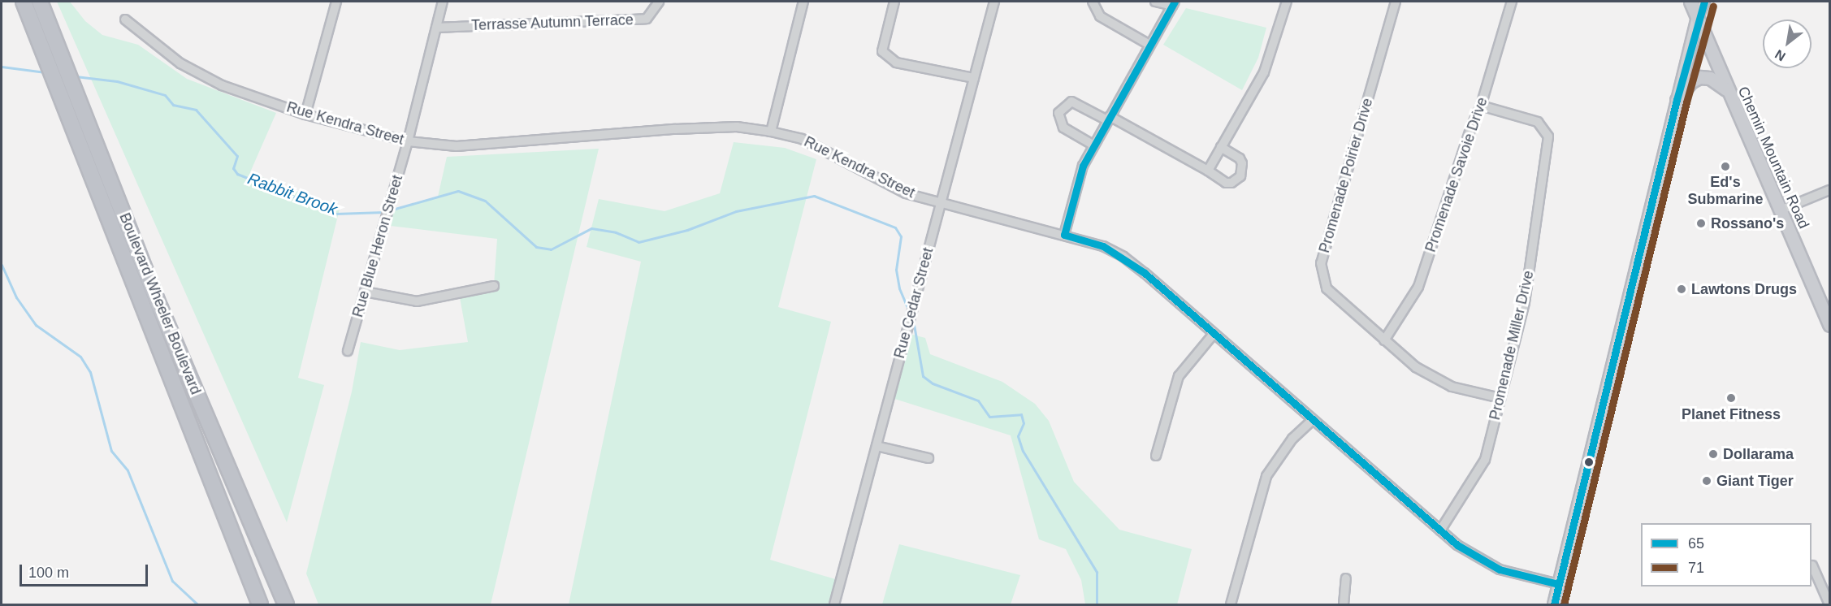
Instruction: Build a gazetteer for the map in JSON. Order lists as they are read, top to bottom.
{
  "streets": {
    "highway": ["Boulevard Wheeler Boulevard"],
    "main road": ["Chemin Mountain Road"],
    "street": [
      "Terrasse Autumn Terrace",
      "Rue Kendra Street",
      "Promenade Savoie Drive",
      "Promenade Poirier Drive",
      "Rue Blue Heron Street",
      "Rue Cedar Street",
      "Promenade Miller Drive"
    ]
  },
  "crossings": [
    ["Terrasse Autumn Terrace", "Rue Blue Heron Street"],
    ["Rue Kendra Street", "Rue Blue Heron Street"],
    ["Rue Kendra Street", "Rue Cedar Street"],
    ["Rue Kendra Street", "Promenade Miller Drive"],
    ["Promenade Savoie Drive", "Promenade Poirier Drive"],
    ["Promenade Savoie Drive", "Promenade Miller Drive"],
    ["Promenade Poirier Drive", "Promenade Miller Drive"]
  ],
  "water": ["Rabbit Brook"],
  "places": [
    "Ed's Submarine",
    "Rossano's",
    "Lawtons Drugs",
    "Planet Fitness",
    "Dollarama",
    "Giant Tiger"
  ],
  "lines": ["transit line 65", "transit line 71"],
  "legend": ["65", "71"],
  "scale_bar": "100 m",
  "north": "bottom left"
}
